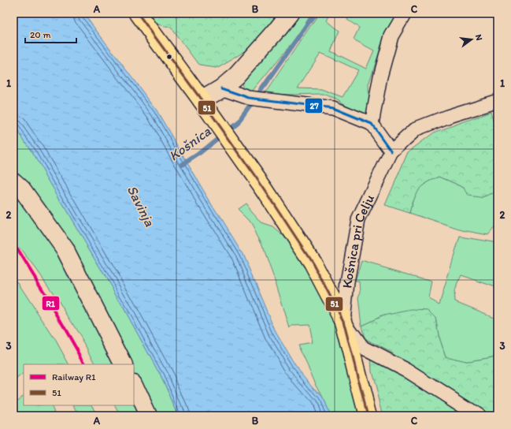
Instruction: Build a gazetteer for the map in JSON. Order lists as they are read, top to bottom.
{
  "streets": {
    "street": ["Košnica pri Celju"]
  },
  "water": ["Košnica", "Savinja"],
  "lines": ["transit line 51", "transit line 27", "rail line R1"],
  "legend": ["Railway R1", "51"],
  "scale_bar": "20 m",
  "north": "right",
  "grid": {
    "columns": ["A", "B", "C"],
    "rows": ["1", "2", "3"]
  }
}
